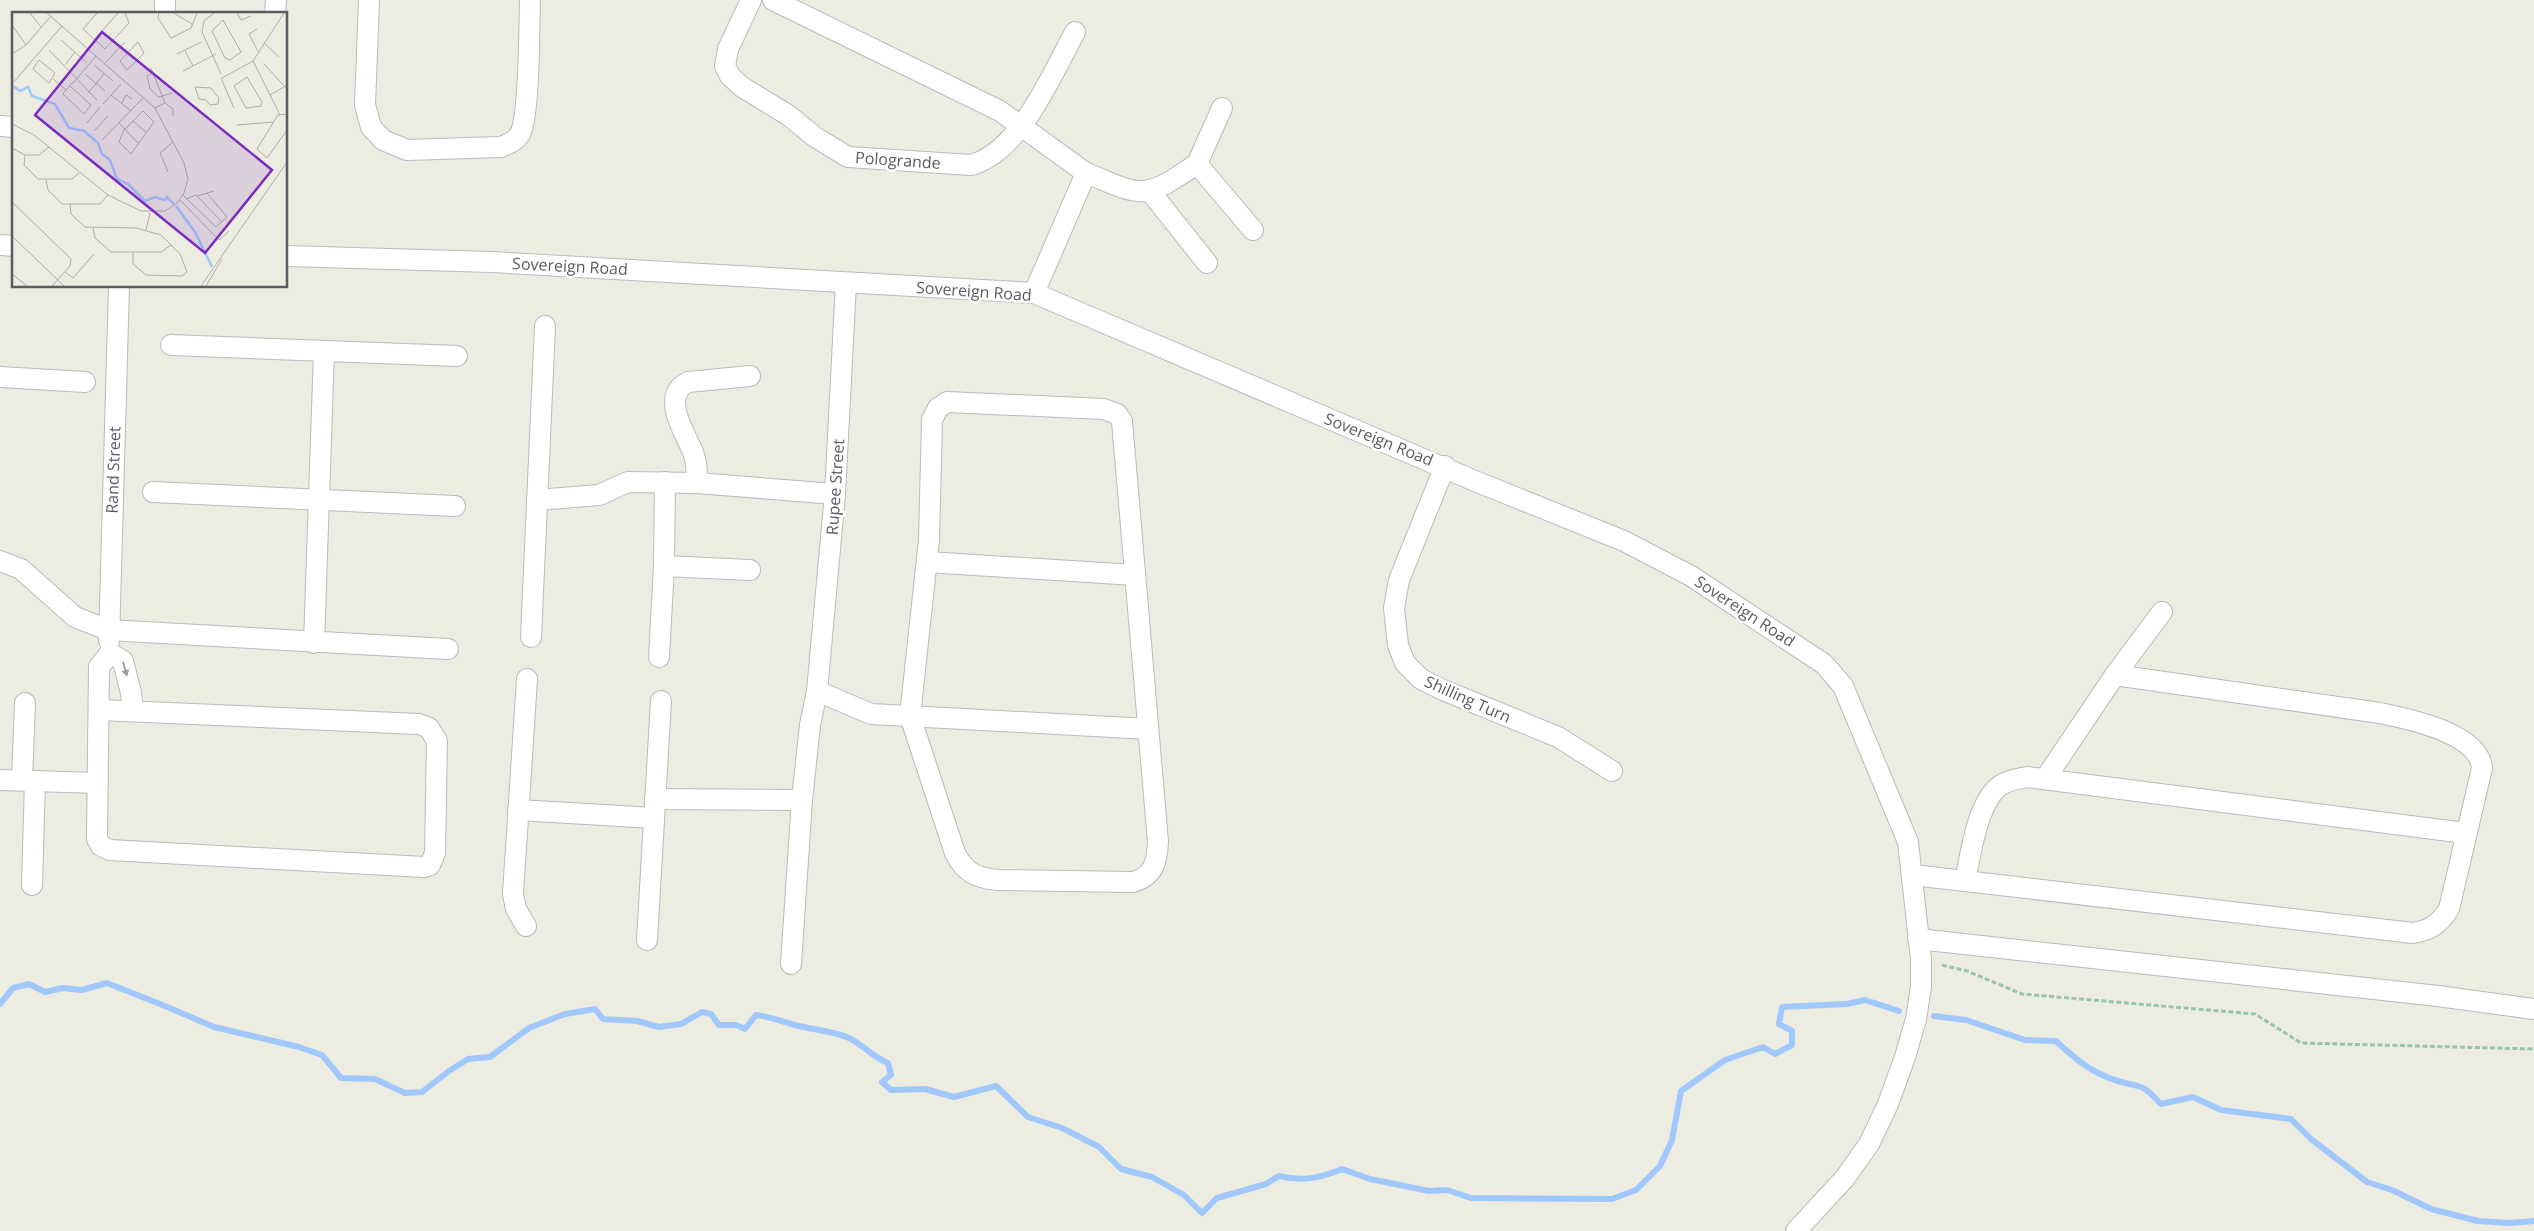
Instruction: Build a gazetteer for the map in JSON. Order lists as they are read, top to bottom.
{
  "streets": {
    "street": [
      "Pologrande",
      "Sovereign Road",
      "Rand Street",
      "Rupee Street",
      "Shilling Turn"
    ]
  },
  "crossings": [
    ["Sovereign Road", "Rupee Street"],
    ["Sovereign Road", "Shilling Turn"]
  ]
}
